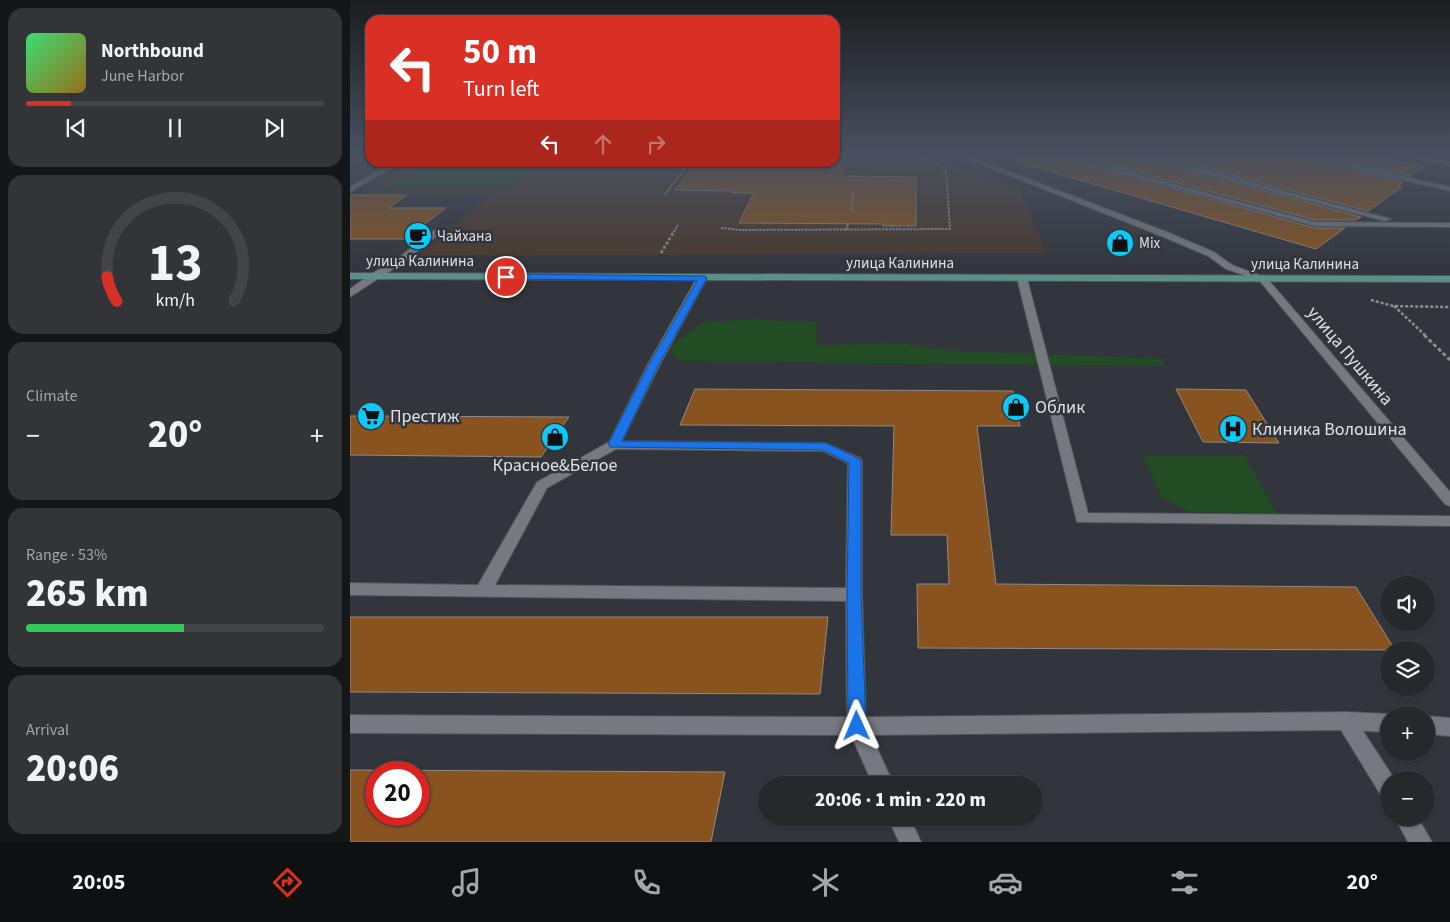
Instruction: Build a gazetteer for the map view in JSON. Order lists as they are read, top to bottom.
{
  "streets": {
    "main road": ["улица Калинина"],
    "street": ["улица Пушкина"]
  },
  "crossings": [
    ["улица Калинина", "улица Пушкина"]
  ],
  "places": {
    "cafe": ["Чайхана"],
    "shop": ["Mix", "Облик", "Красное&Белое"],
    "supermarket": ["Престиж"],
    "hospital": ["Клиника Волошина"]
  },
  "page": {
    "turn": ["50 m", "Turn left"],
    "song": ["Northbound", "June Harbor"],
    "tile": [
      "Climate",
      ["Range · 53%", "265 km"],
      ["Arrival", "20:06"]
    ],
    "heat": ["−", "20°", "+"],
    "map_buttons": ["+", "−"],
    "limit": "20",
    "trip": "20:06 · 1 min · 220 m",
    "tabs": ["20:05", "20°"],
    "gauge": ["13", "km/h"]
  }
}
